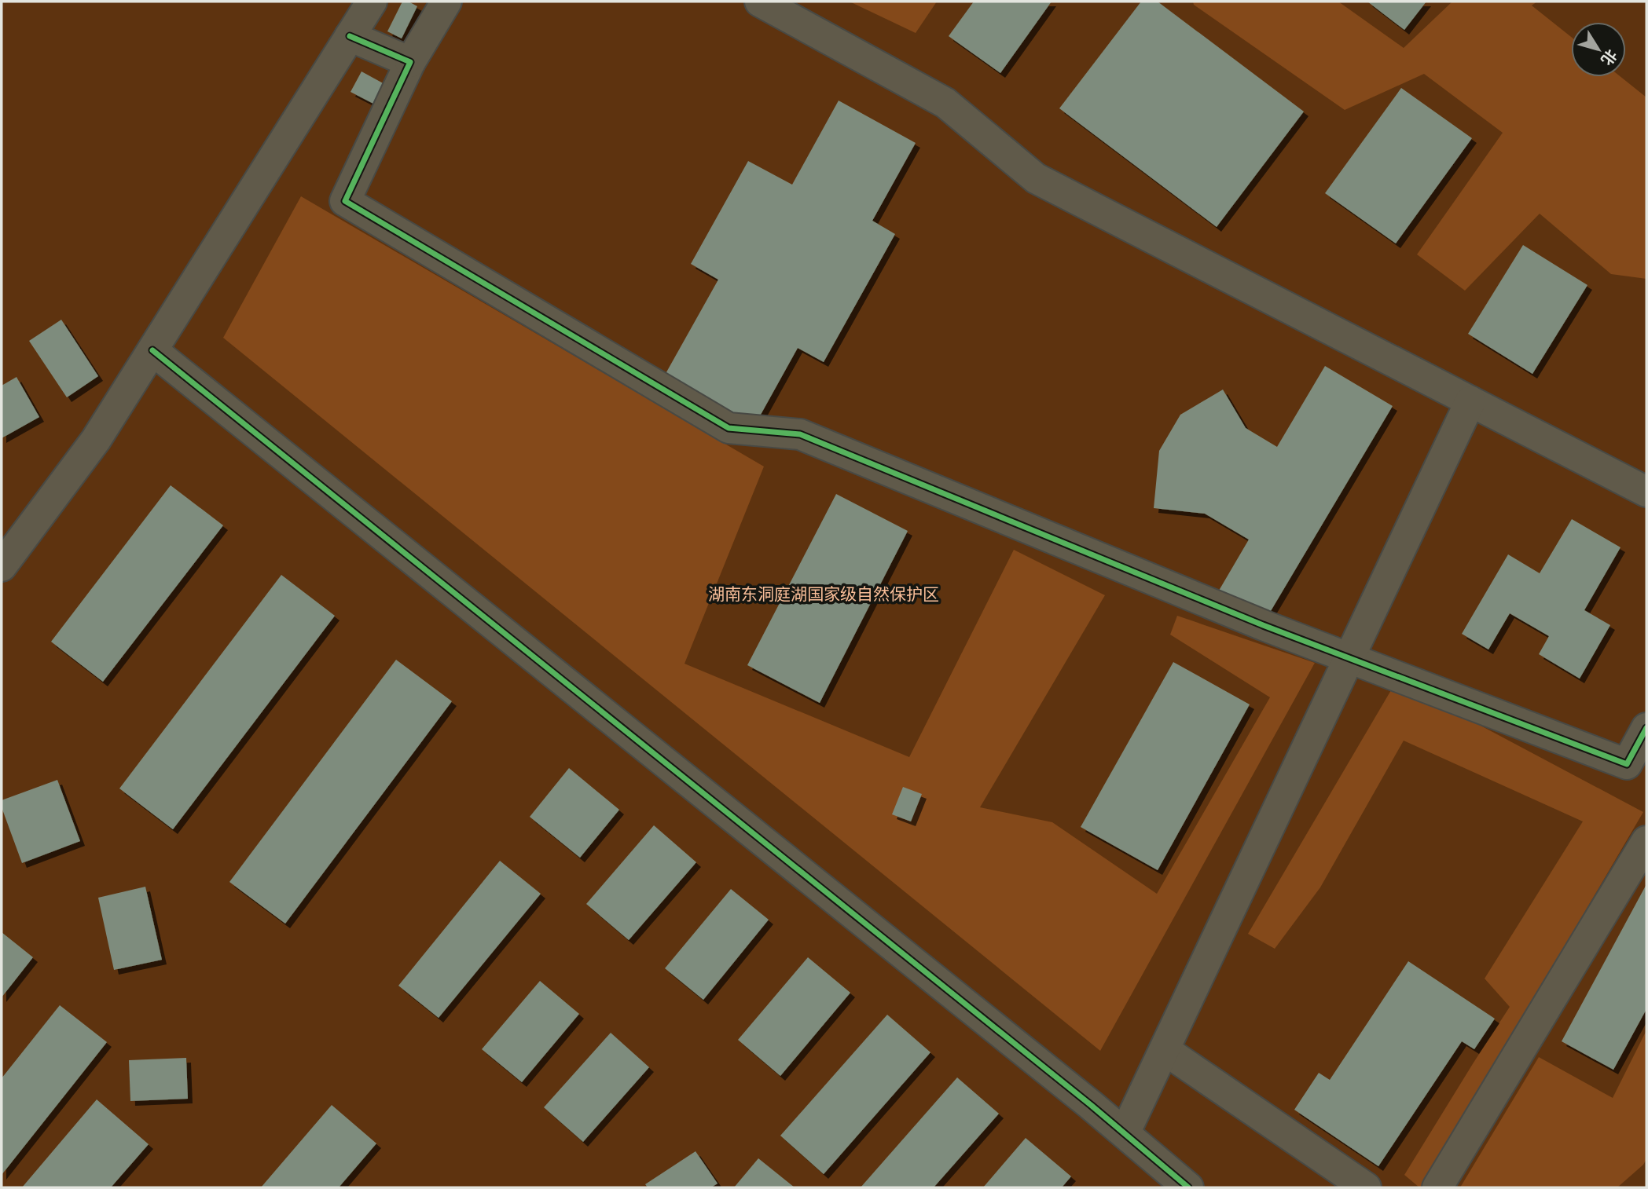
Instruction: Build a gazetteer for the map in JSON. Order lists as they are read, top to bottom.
{
  "parks": ["湖南东洞庭湖国家级自然保护区"],
  "north": "bottom right"
}
